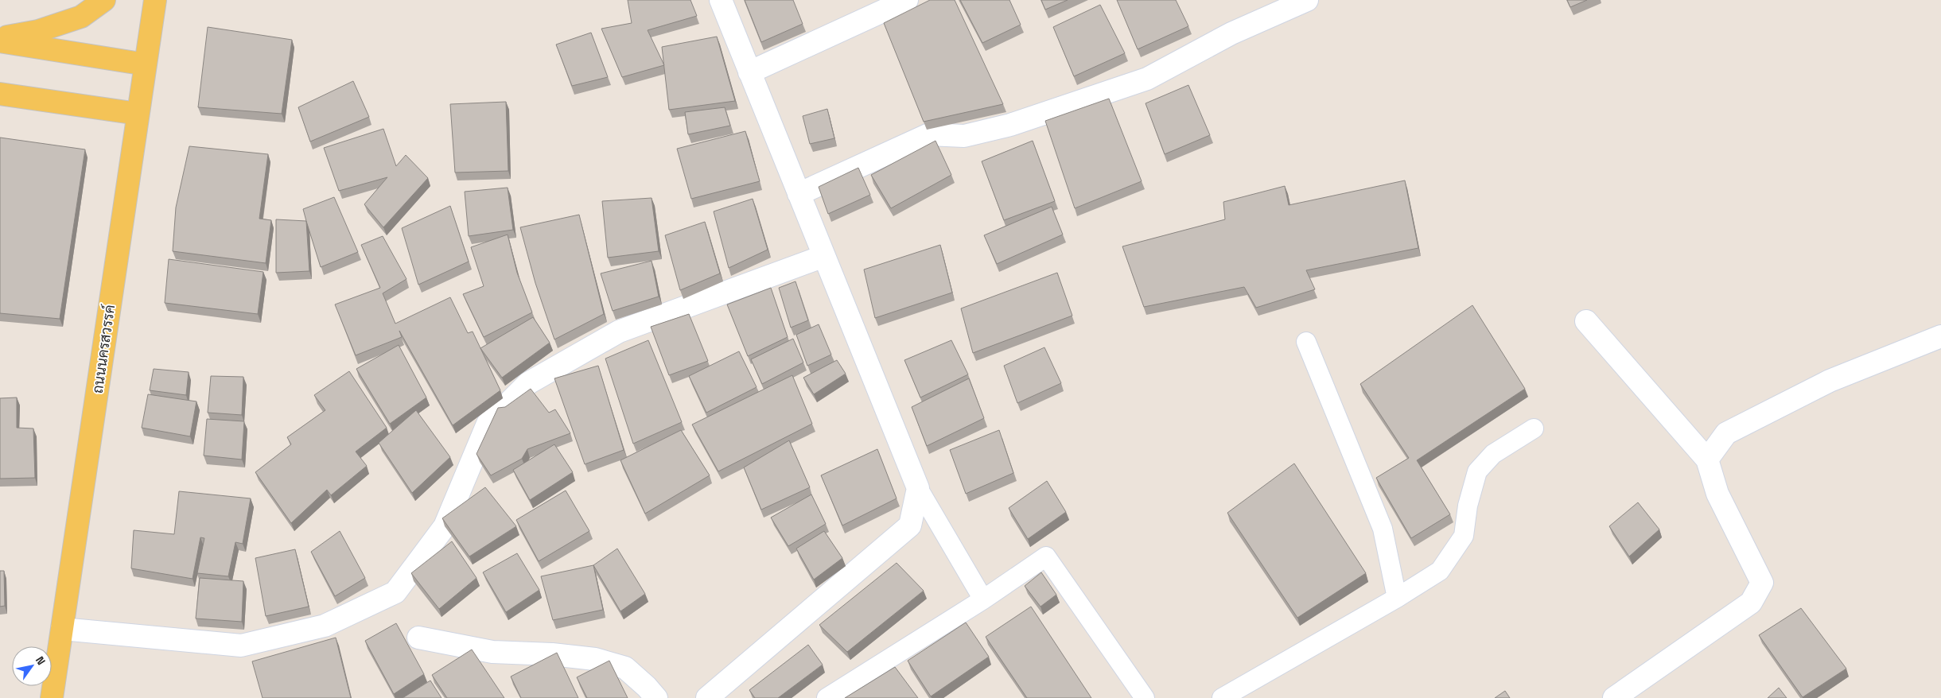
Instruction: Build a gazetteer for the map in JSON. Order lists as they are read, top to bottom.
{
  "streets": {
    "main road": ["ถนนนครสวรรค์"]
  },
  "north": "top right"
}
